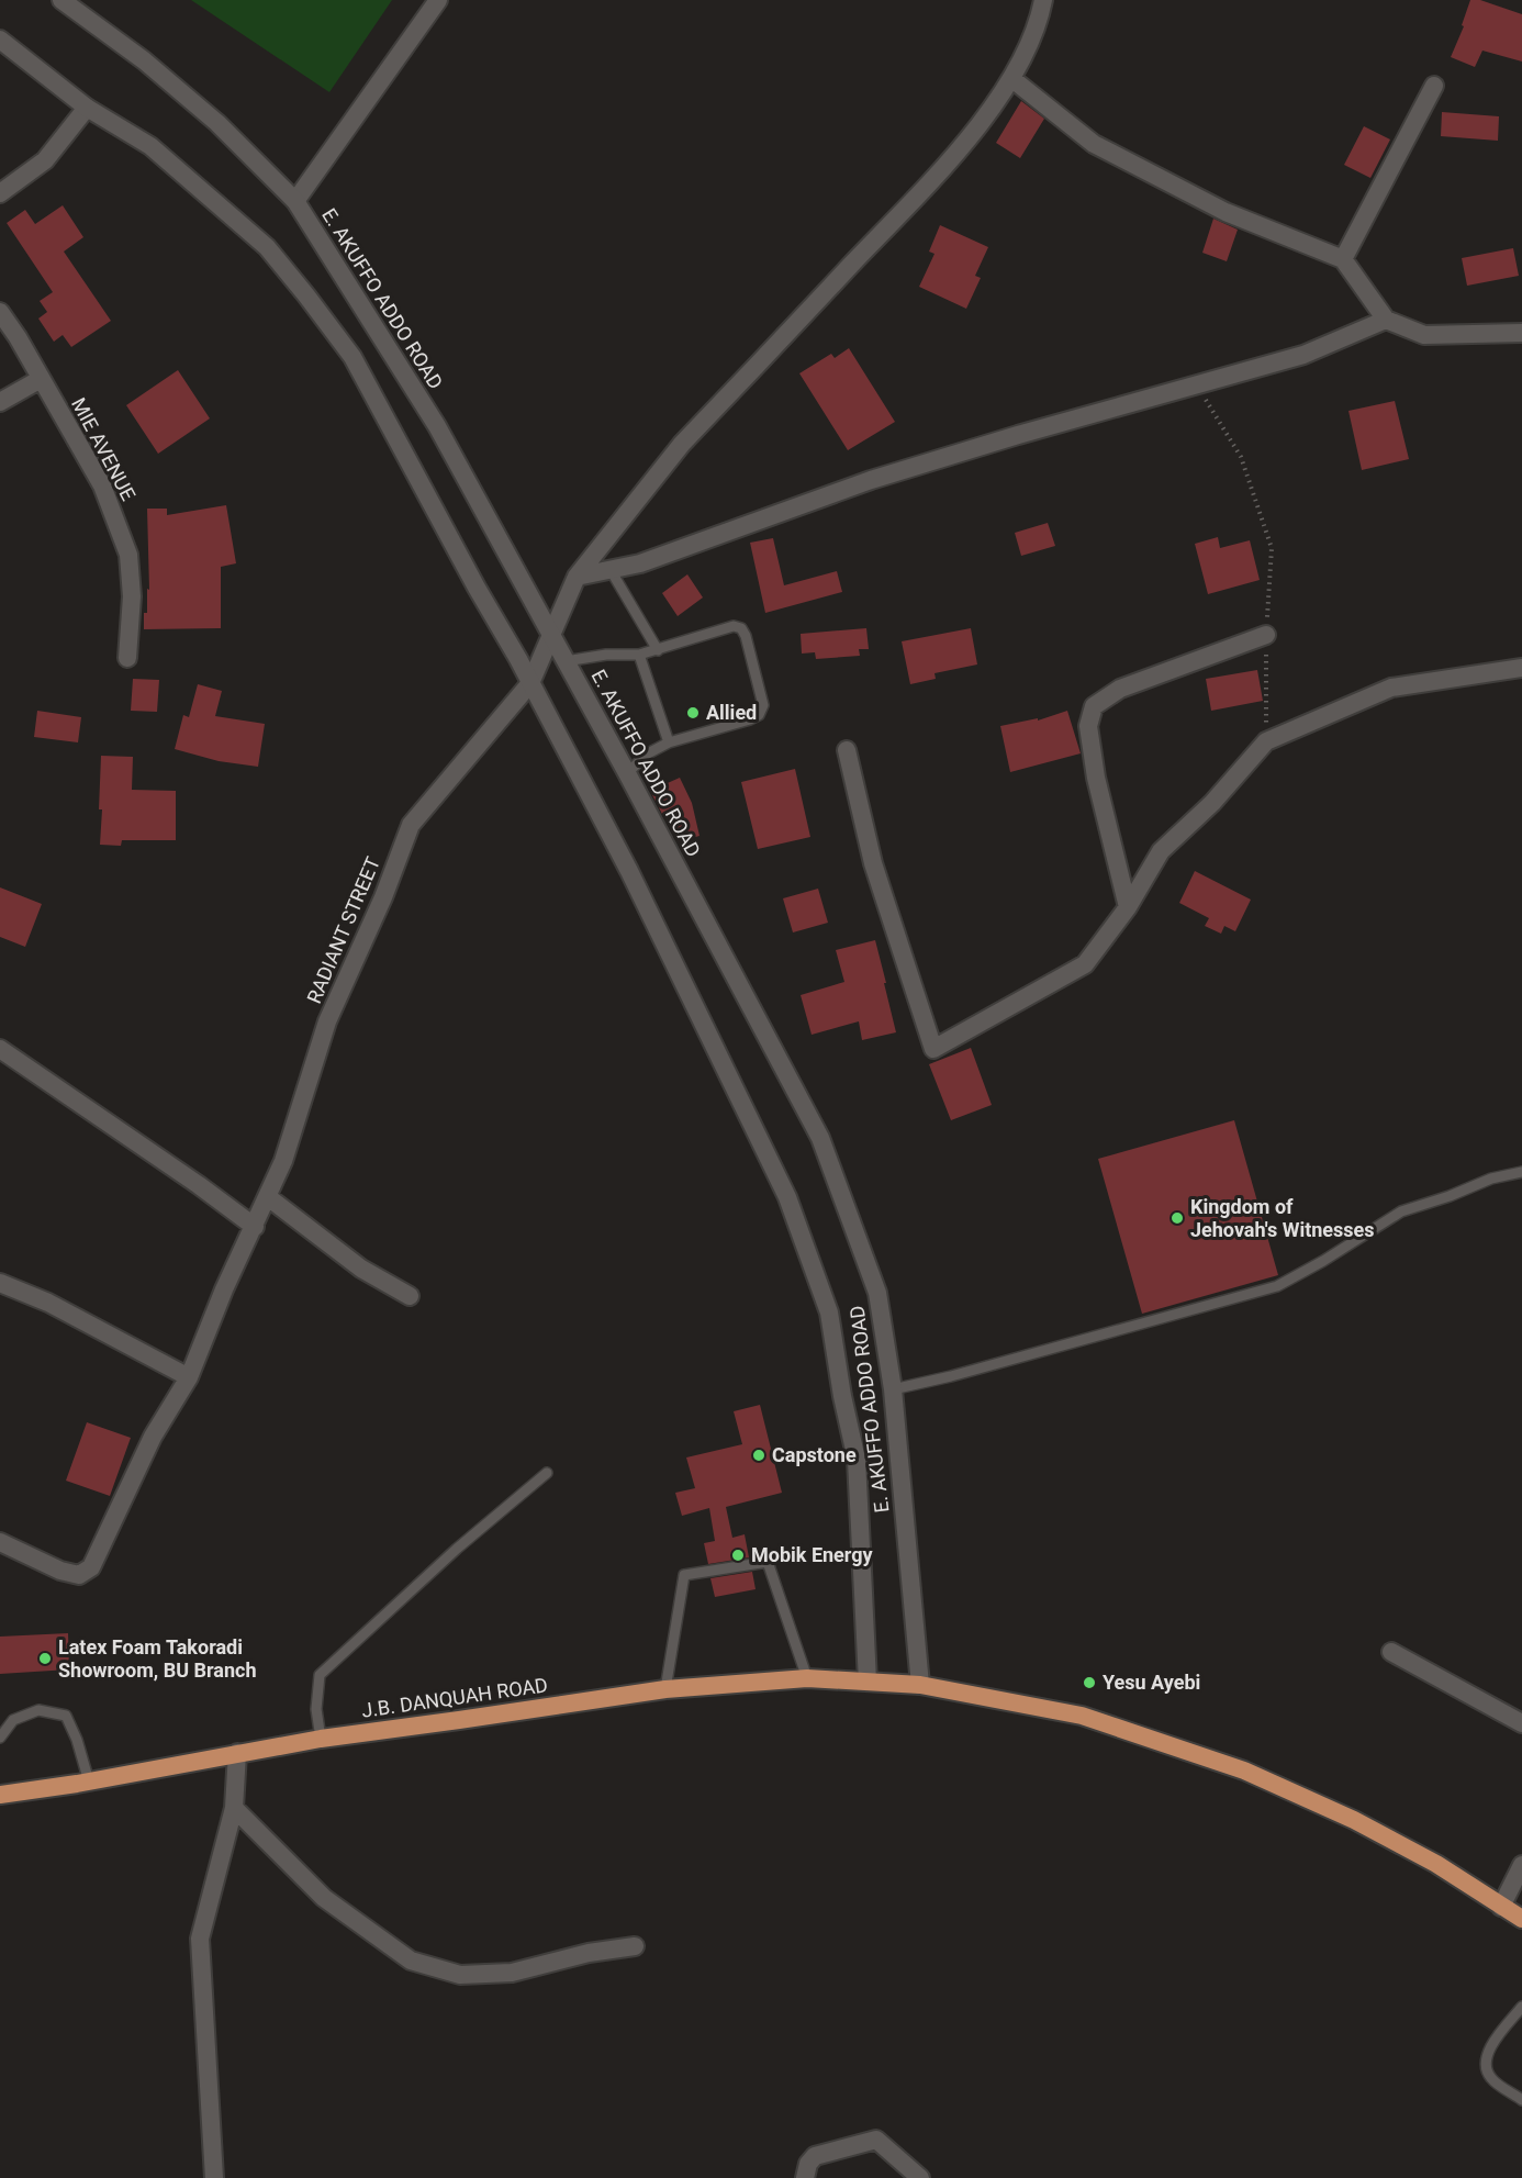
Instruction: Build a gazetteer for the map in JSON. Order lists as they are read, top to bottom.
{
  "streets": {
    "highway": ["J.B. DANQUAH ROAD"],
    "street": ["E. AKUFFO ADDO ROAD", "MIE AVENUE", "RADIANT STREET"]
  },
  "crossings": [
    ["E. AKUFFO ADDO ROAD", "RADIANT STREET"],
    ["E. AKUFFO ADDO ROAD", "J.B. DANQUAH ROAD"]
  ],
  "places": [
    "Allied",
    "Kingdom of Jehovah's Witnesses",
    "Capstone",
    "Mobik Energy",
    "Latex Foam Takoradi Showroom, BU Branch",
    "Yesu Ayebi"
  ]
}
